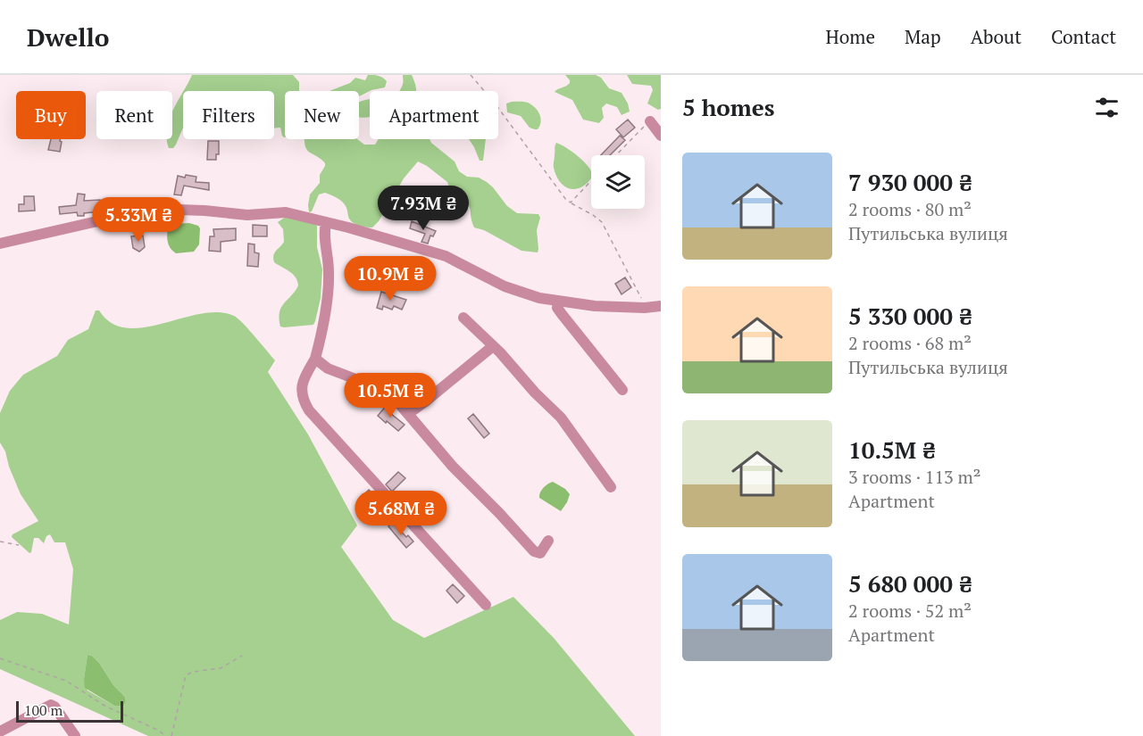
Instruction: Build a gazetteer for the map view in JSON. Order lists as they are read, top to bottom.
{
  "scale_bar": "100 m",
  "page": {
    "header": "Dwello",
    "nav": [
      "Home",
      "Map",
      "About",
      "Contact"
    ],
    "heading": "5 homes",
    "chip": [
      "Buy",
      "Rent",
      "Filters",
      "New",
      "Apartment"
    ],
    "list": [
      {
        "name": "7 930 000 ₴",
        "note": "2 rooms · 80 m² · Путильська вулиця"
      },
      {
        "name": "5 330 000 ₴",
        "note": "2 rooms · 68 m² · Путильська вулиця"
      },
      {
        "name": "10.5M ₴",
        "note": "3 rooms · 113 m² · Apartment"
      },
      {
        "name": "5 680 000 ₴",
        "note": "2 rooms · 52 m² · Apartment"
      }
    ],
    "price": [
      "7.93M ₴",
      "5.33M ₴",
      "10.9M ₴",
      "10.5M ₴",
      "5.68M ₴"
    ],
    "scale": "100 m"
  }
}
